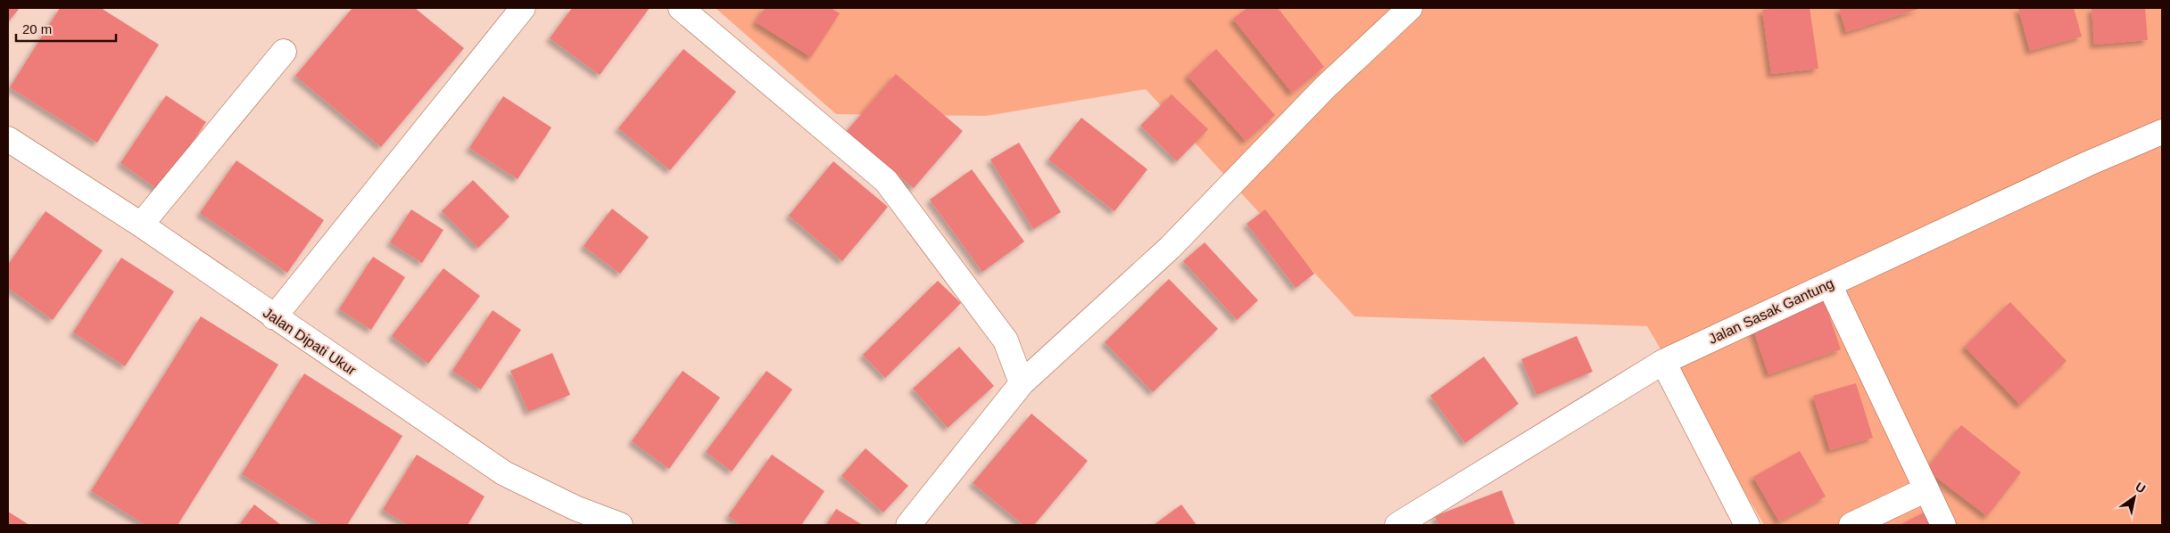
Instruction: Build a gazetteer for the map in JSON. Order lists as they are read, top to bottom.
{
  "streets": {
    "street": ["Jalan Sasak Gantung", "Jalan Dipati Ukur"]
  },
  "scale_bar": "20 m",
  "north": "top right"
}
